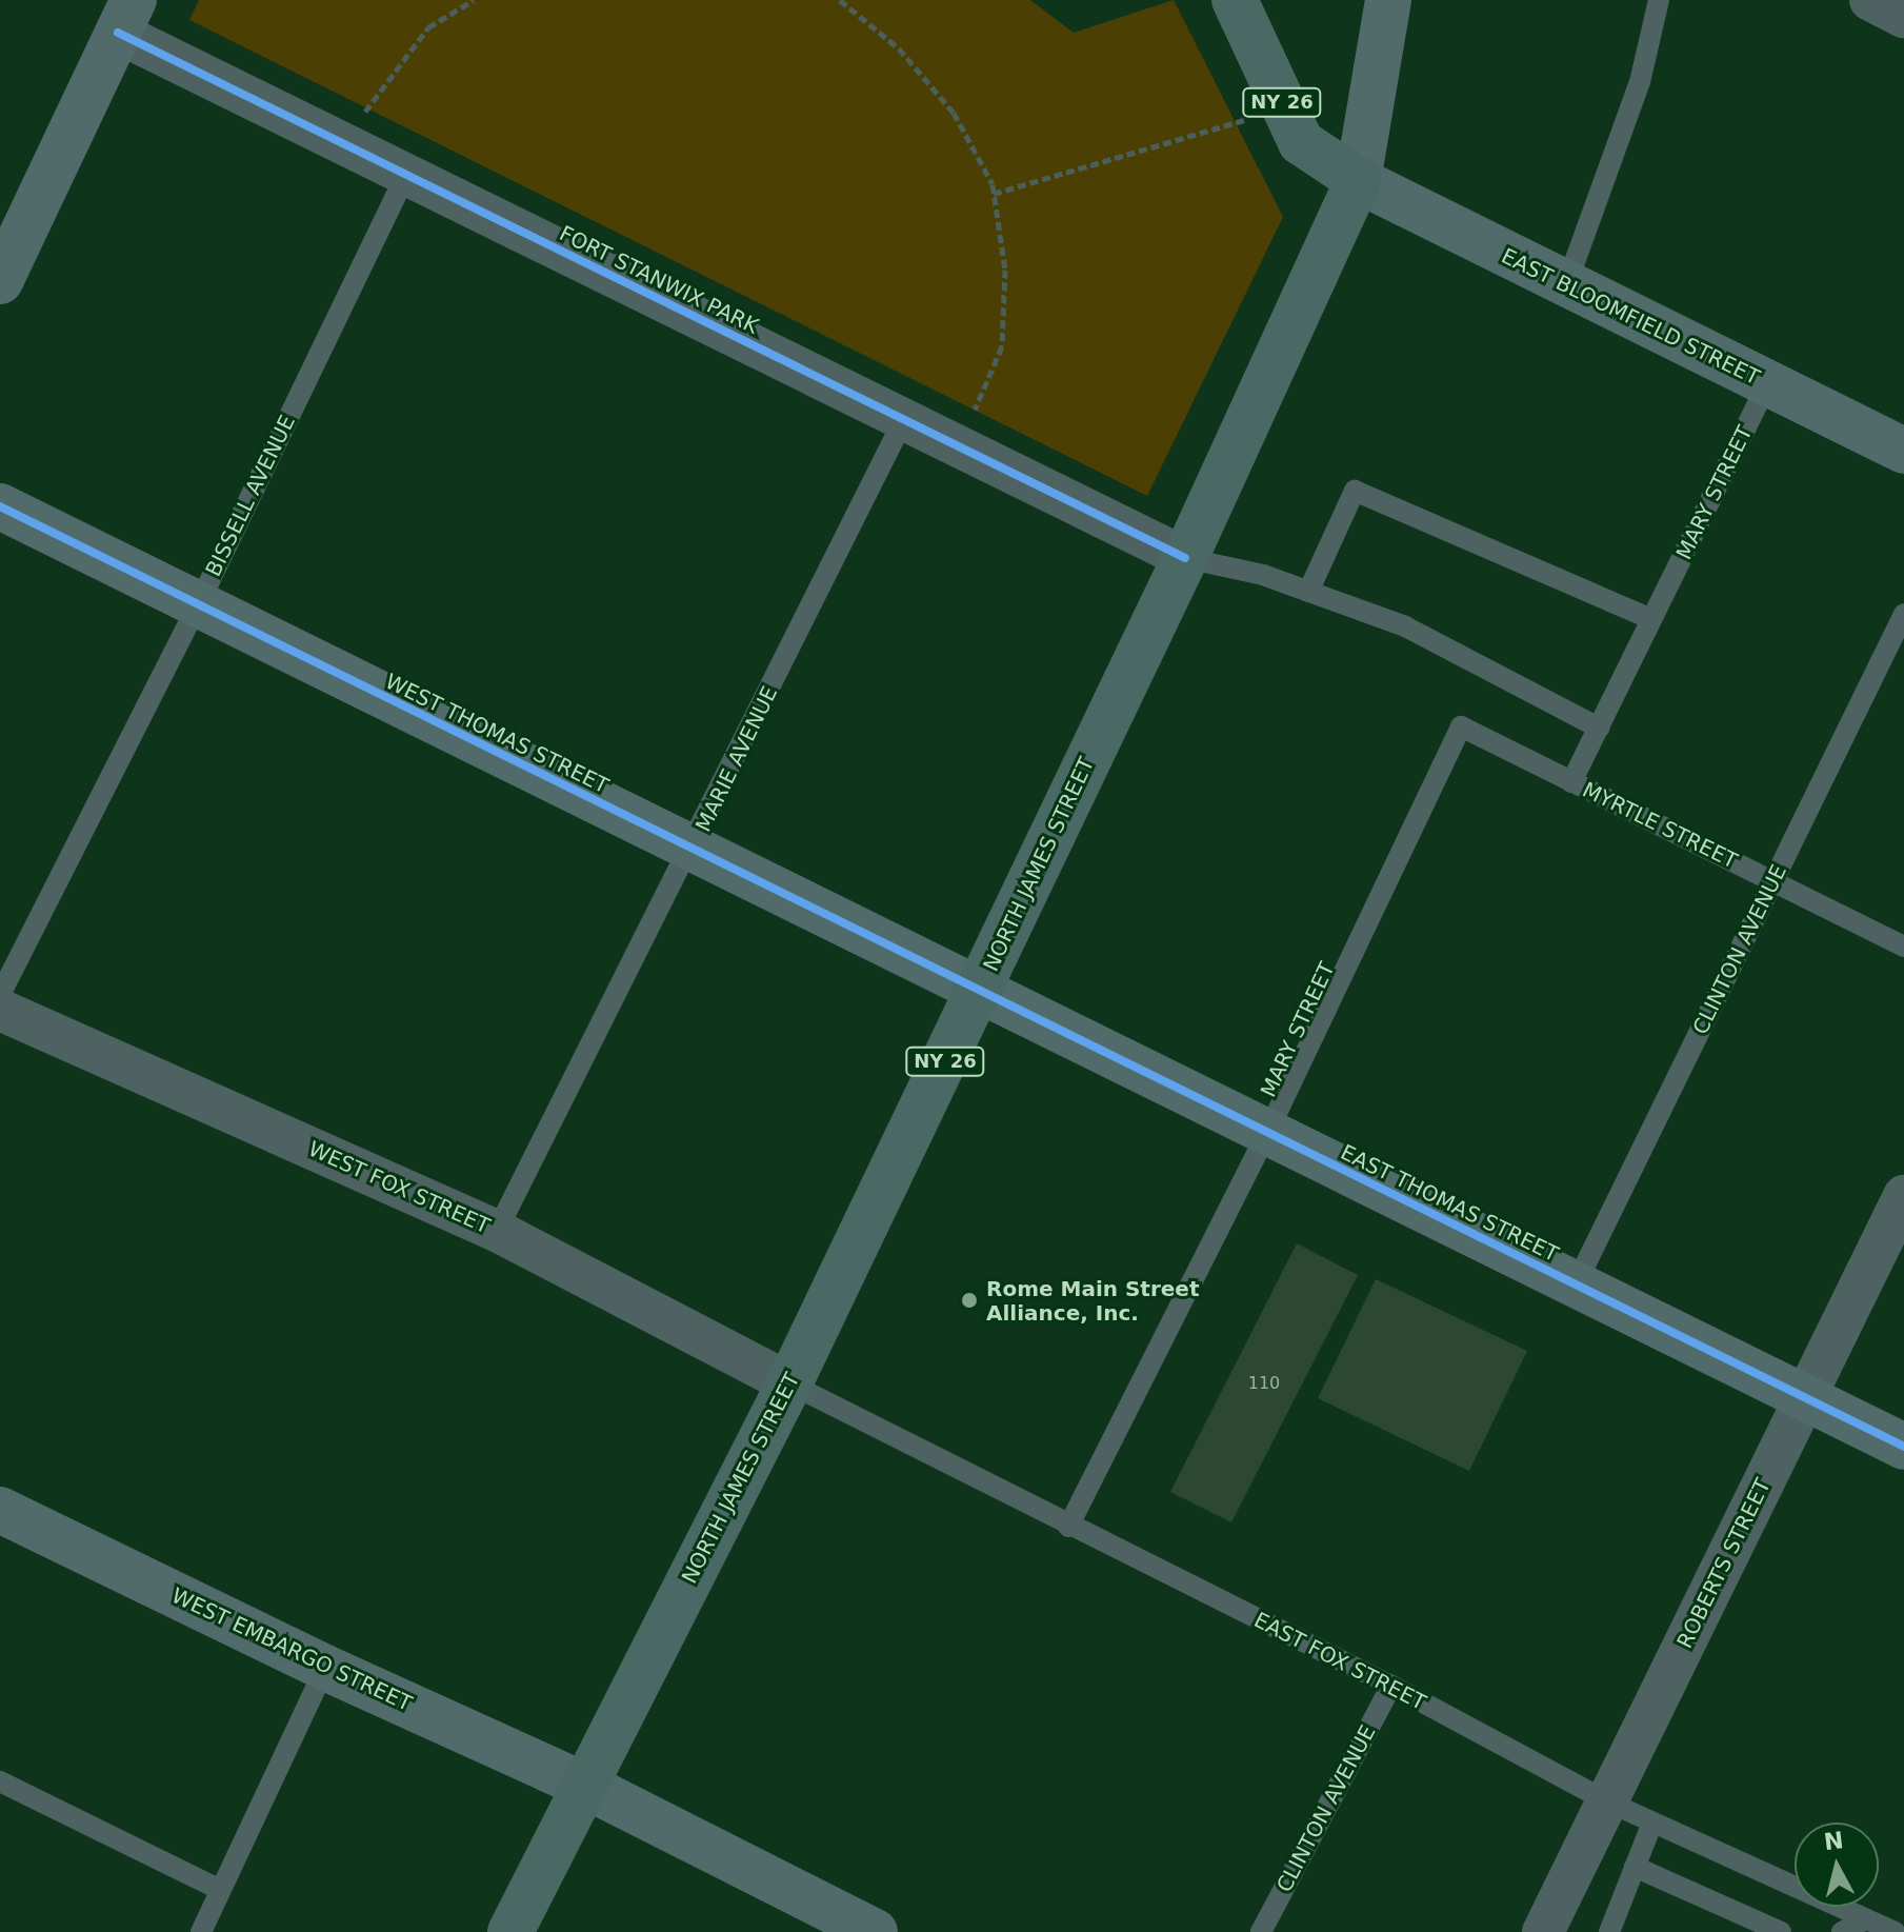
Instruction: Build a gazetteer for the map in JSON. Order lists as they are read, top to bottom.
{
  "streets": {
    "main road": ["NY 26", "NORTH JAMES STREET"],
    "street": [
      "FORT STANWIX PARK",
      "EAST BLOOMFIELD STREET",
      "WEST THOMAS STREET",
      "WEST FOX STREET",
      "EAST THOMAS STREET",
      "ROBERTS STREET",
      "WEST EMBARGO STREET"
    ],
    "lane": [
      "MARY STREET",
      "BISSELL AVENUE",
      "MARIE AVENUE",
      "MYRTLE STREET",
      "CLINTON AVENUE",
      "EAST FOX STREET"
    ]
  },
  "crossings": [
    ["NY 26", "EAST BLOOMFIELD STREET"],
    ["NY 26", "NORTH JAMES STREET"],
    ["FORT STANWIX PARK", "BISSELL AVENUE"],
    ["FORT STANWIX PARK", "MARIE AVENUE"],
    ["FORT STANWIX PARK", "NORTH JAMES STREET"],
    ["EAST BLOOMFIELD STREET", "MARY STREET"],
    ["EAST BLOOMFIELD STREET", "NORTH JAMES STREET"],
    ["MARY STREET", "MYRTLE STREET"],
    ["MARY STREET", "EAST THOMAS STREET"],
    ["MARY STREET", "EAST FOX STREET"],
    ["BISSELL AVENUE", "WEST THOMAS STREET"],
    ["WEST THOMAS STREET", "MARIE AVENUE"],
    ["WEST THOMAS STREET", "NORTH JAMES STREET"],
    ["WEST THOMAS STREET", "EAST THOMAS STREET"],
    ["MARIE AVENUE", "WEST FOX STREET"],
    ["MYRTLE STREET", "CLINTON AVENUE"],
    ["NORTH JAMES STREET", "WEST FOX STREET"],
    ["NORTH JAMES STREET", "EAST THOMAS STREET"],
    ["NORTH JAMES STREET", "WEST EMBARGO STREET"],
    ["NORTH JAMES STREET", "EAST FOX STREET"],
    ["CLINTON AVENUE", "EAST THOMAS STREET"],
    ["CLINTON AVENUE", "EAST FOX STREET"],
    ["WEST FOX STREET", "EAST FOX STREET"],
    ["EAST THOMAS STREET", "ROBERTS STREET"],
    ["ROBERTS STREET", "EAST FOX STREET"]
  ],
  "places": ["Rome Main Street Alliance, Inc."],
  "house_numbers": ["110"],
  "north": "top"
}
